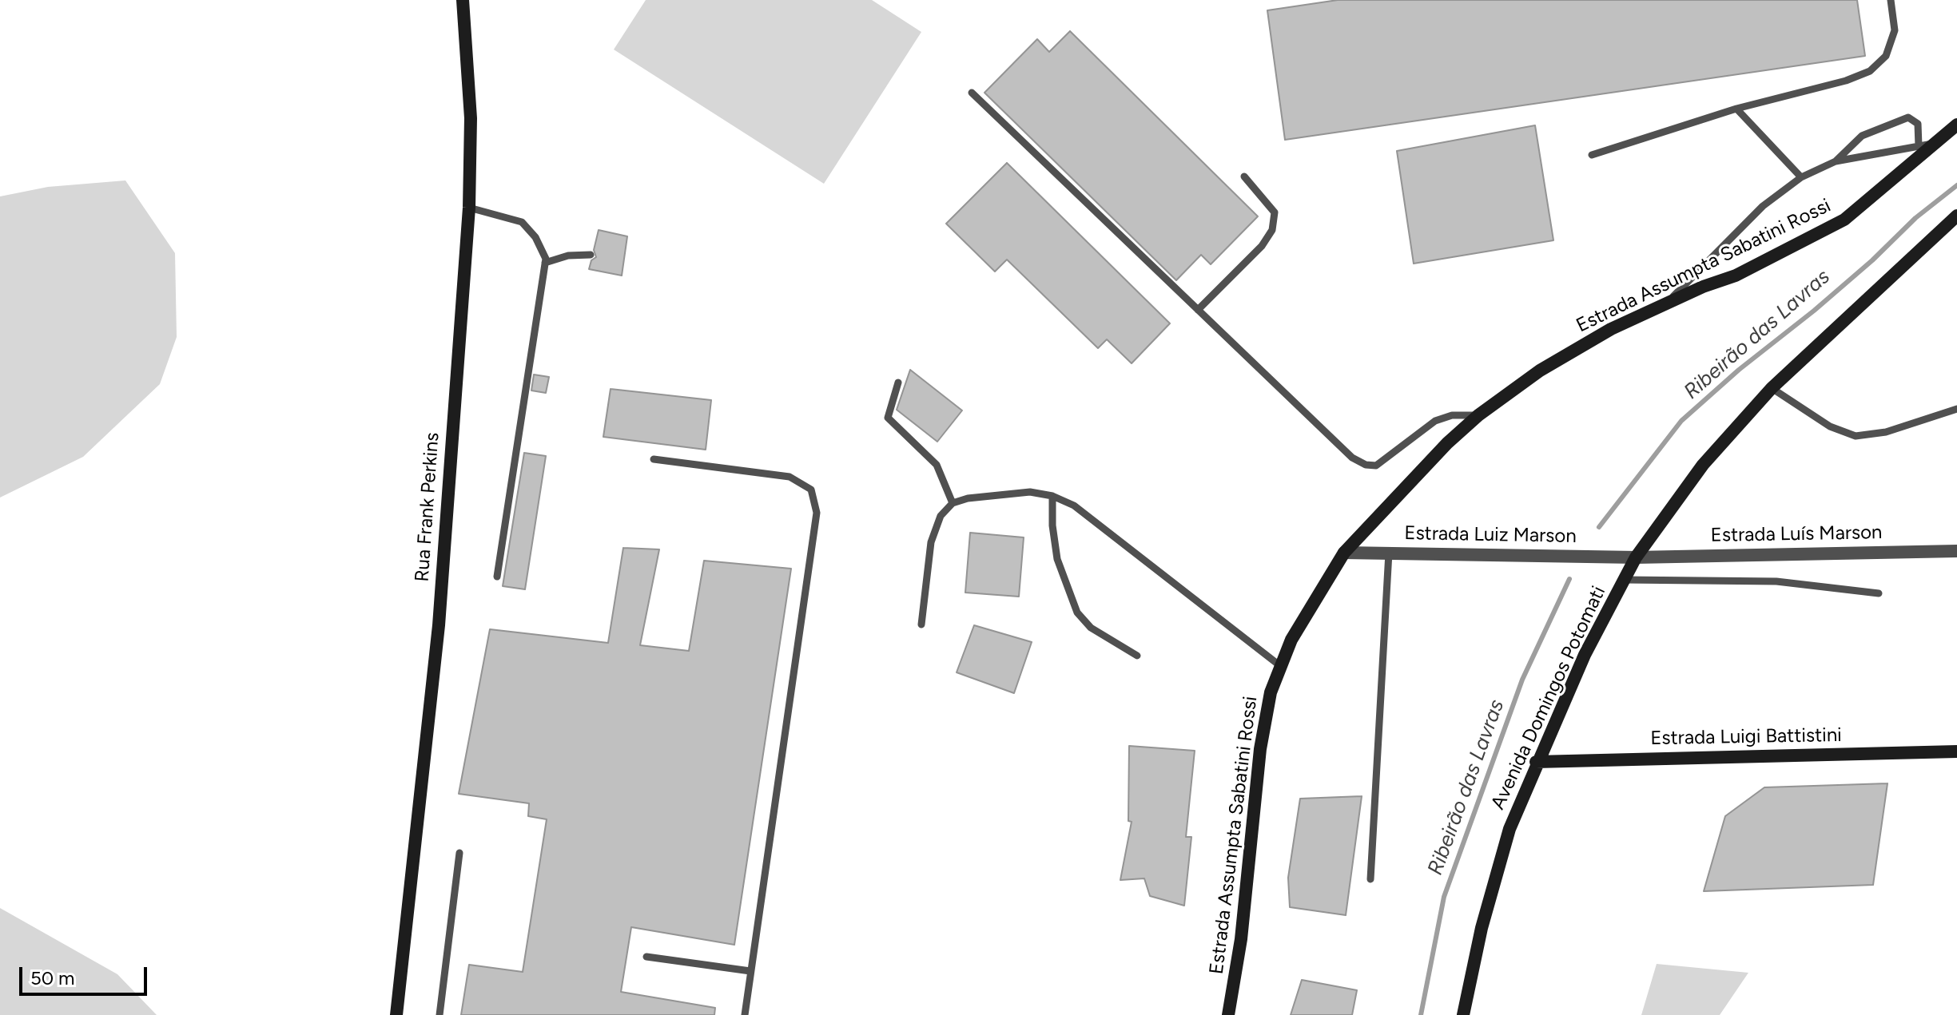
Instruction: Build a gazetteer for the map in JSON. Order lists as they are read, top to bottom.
{
  "streets": {
    "street": [
      "Estrada Assumpta Sabatini Rossi",
      "Rua Frank Perkins",
      "Estrada Luís Marson",
      "Estrada Luiz Marson",
      "Avenida Domingos Potomati",
      "Estrada Luigi Battistini"
    ]
  },
  "crossings": [
    ["Estrada Assumpta Sabatini Rossi", "Estrada Luiz Marson"],
    ["Estrada Luís Marson", "Estrada Luiz Marson"],
    ["Estrada Luís Marson", "Avenida Domingos Potomati"],
    ["Estrada Luiz Marson", "Avenida Domingos Potomati"],
    ["Avenida Domingos Potomati", "Estrada Luigi Battistini"]
  ],
  "water": ["Ribeirão das Lavras"],
  "scale_bar": "50 m"
}
